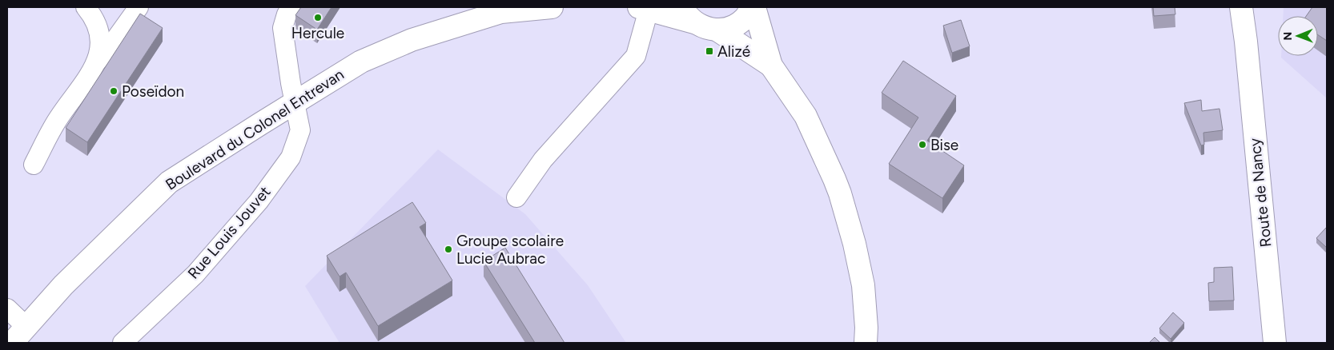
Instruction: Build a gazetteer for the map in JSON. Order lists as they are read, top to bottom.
{
  "streets": {
    "street": ["Boulevard du Colonel Entrevan", "Route de Nancy", "Rue Louis Jouvet"]
  },
  "crossings": [
    ["Boulevard du Colonel Entrevan", "Rue Louis Jouvet"]
  ],
  "places": {
    "other": [
      "Hercule",
      "Poseïdon",
      "Bise",
      "Groupe scolaire Lucie Aubrac"
    ],
    "transit": ["Alizé"]
  },
  "north": "left"
}
